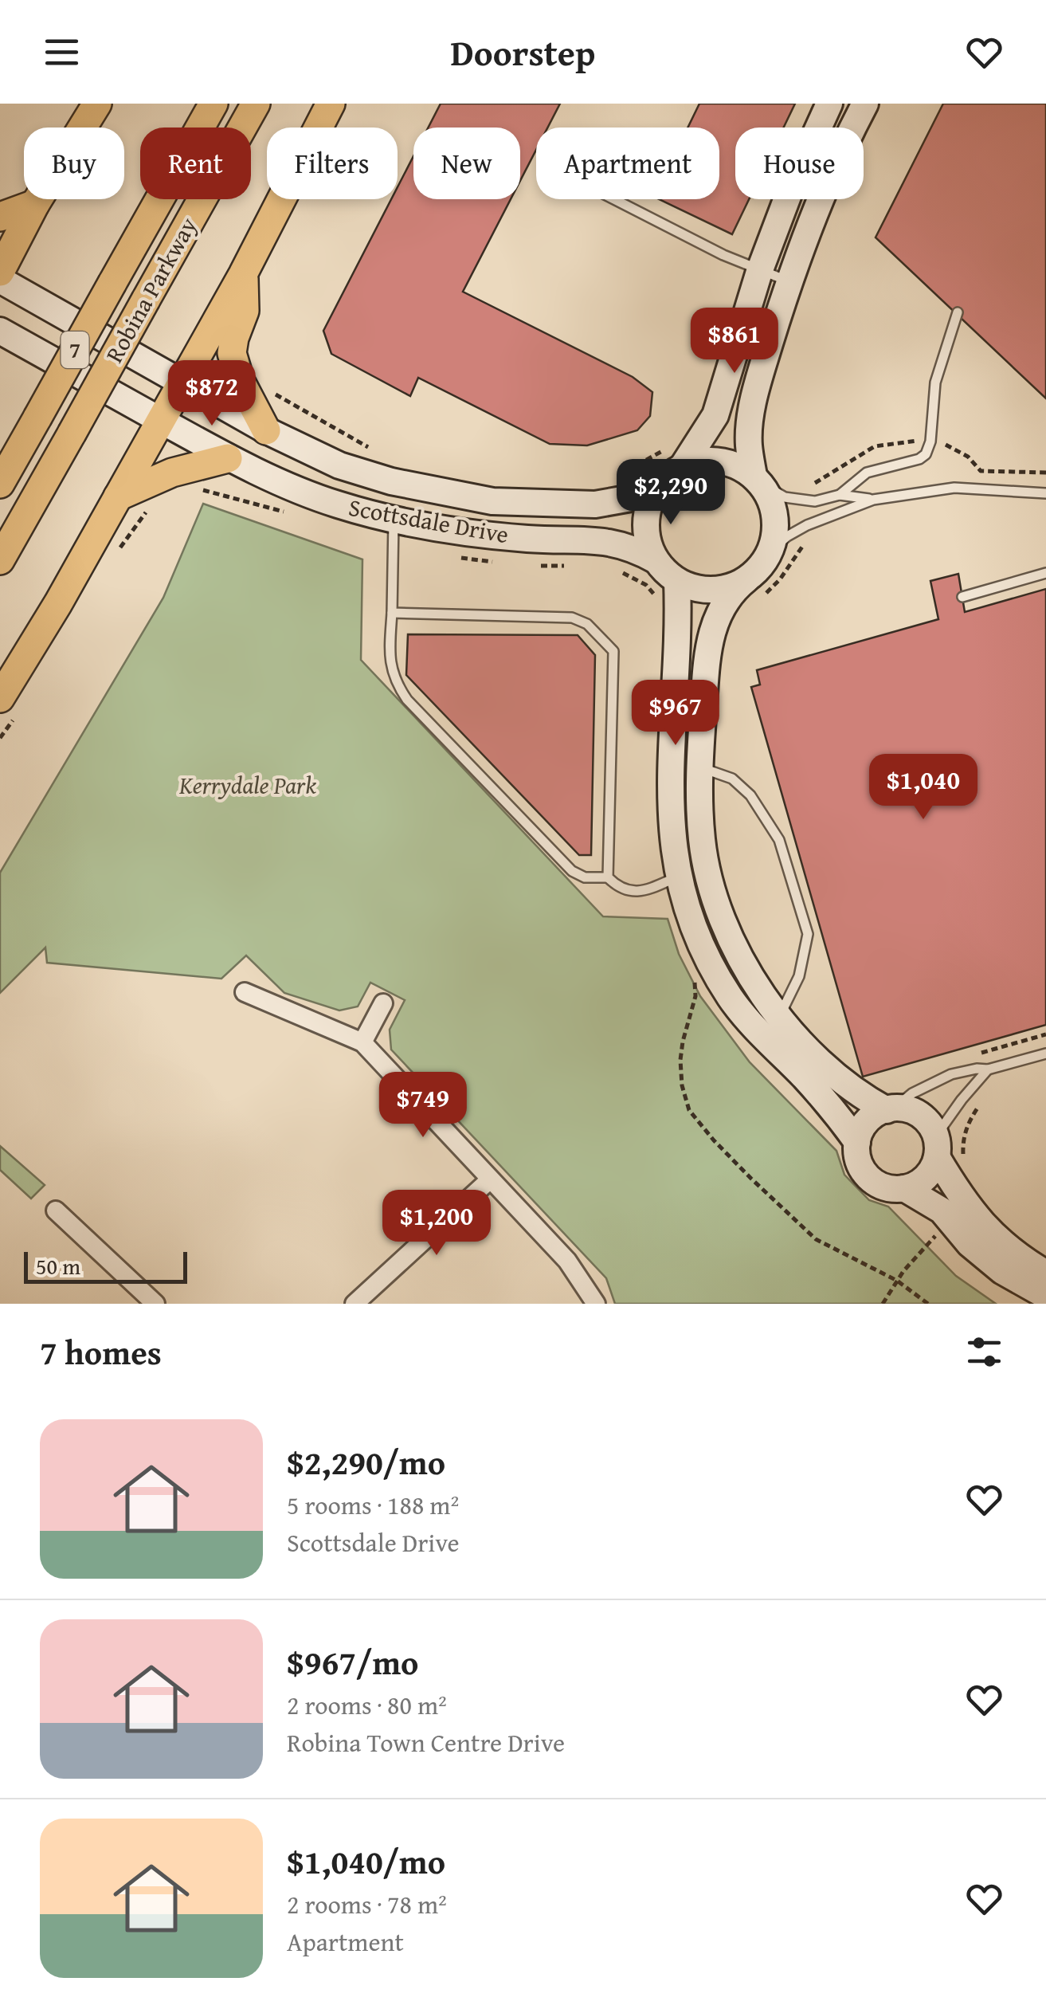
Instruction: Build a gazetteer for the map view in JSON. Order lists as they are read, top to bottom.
{
  "streets": {
    "main road": ["Robina Parkway", "7"],
    "street": ["Scottsdale Drive"]
  },
  "parks": ["Kerrydale Park"],
  "scale_bar": "50 m",
  "page": {
    "header": "Doorstep",
    "chip": [
      "Buy",
      "Rent",
      "Filters",
      "New",
      "Apartment",
      "House"
    ],
    "price": [
      "$861",
      "$872",
      "$2,290",
      "$967",
      "$1,040",
      "$749",
      "$1,200"
    ],
    "scale": "50 m",
    "heading": "7 homes",
    "list": [
      {
        "name": "$2,290/mo",
        "note": "5 rooms · 188 m² · Scottsdale Drive"
      },
      {
        "name": "$967/mo",
        "note": "2 rooms · 80 m² · Robina Town Centre Drive"
      },
      {
        "name": "$1,040/mo",
        "note": "2 rooms · 78 m² · Apartment"
      }
    ]
  }
}
